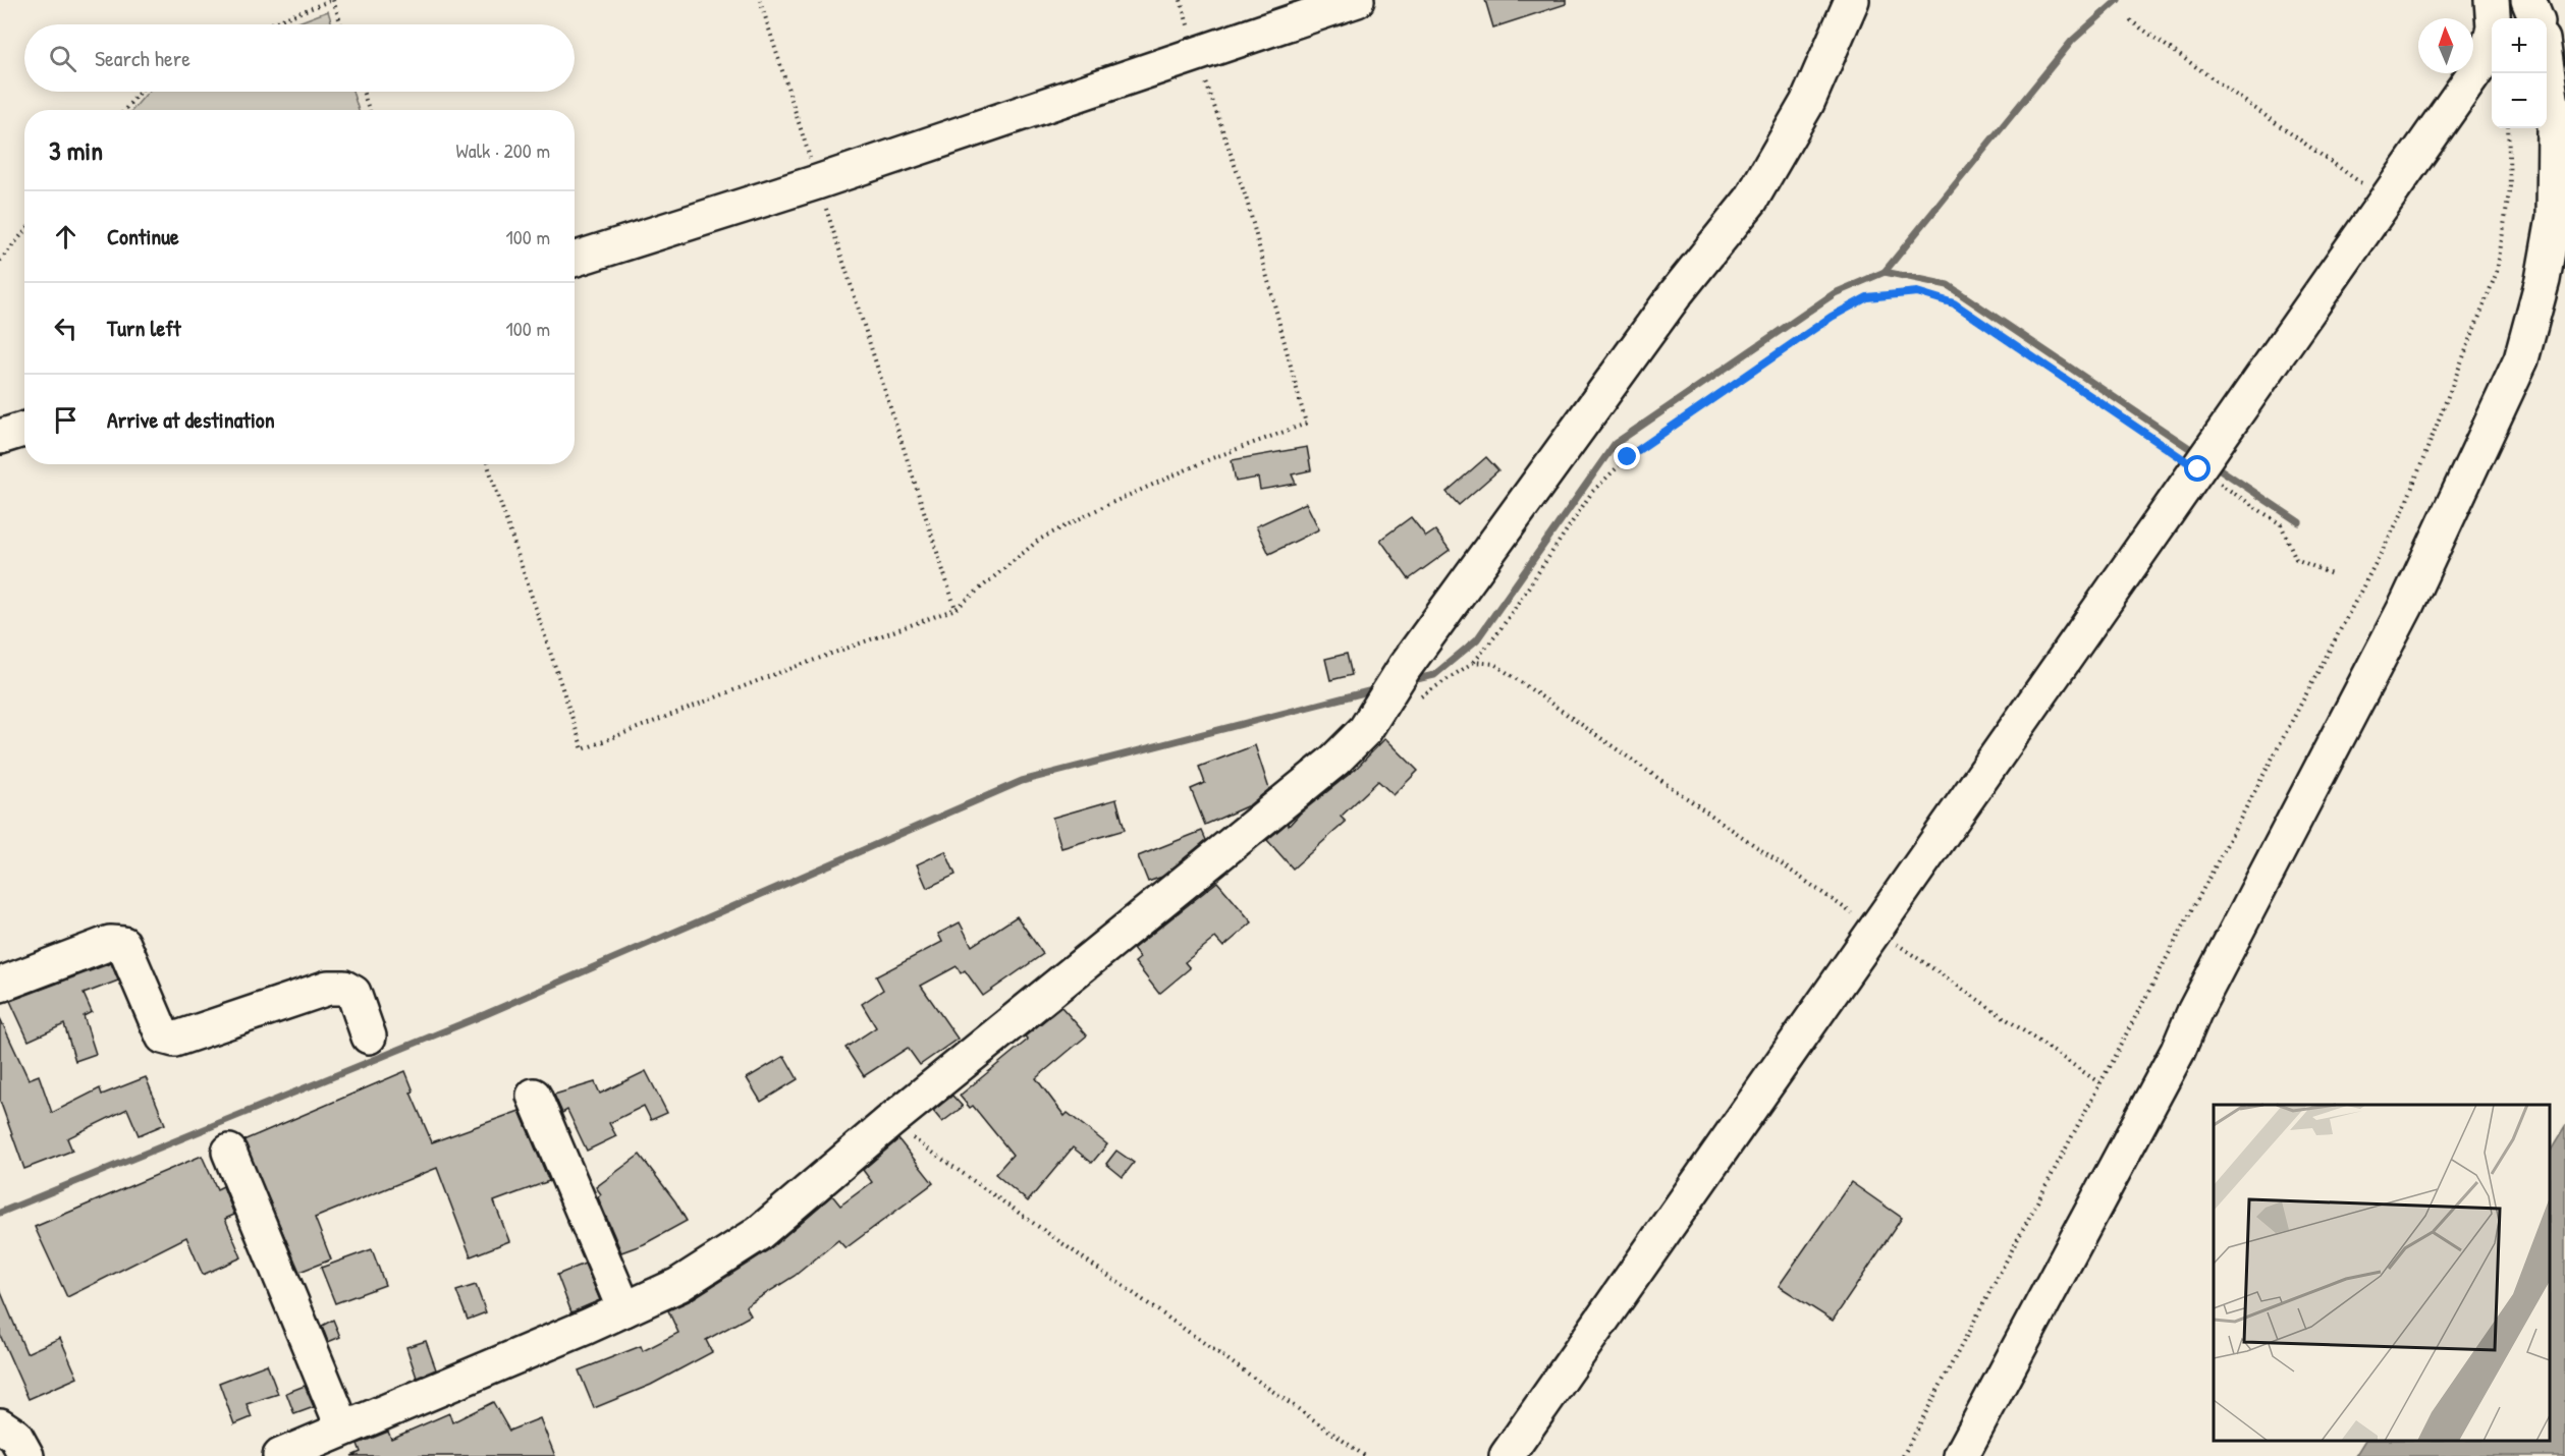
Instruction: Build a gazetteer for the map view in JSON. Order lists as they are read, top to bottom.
{
  "north": "top",
  "page": {
    "map_buttons": ["+", "−"],
    "search": "Search here",
    "heading": ["3 min", "Walk · 200 m"],
    "list": [
      ["Continue", "100 m"],
      ["Turn left", "100 m"],
      "Arrive at destination"
    ]
  }
}
